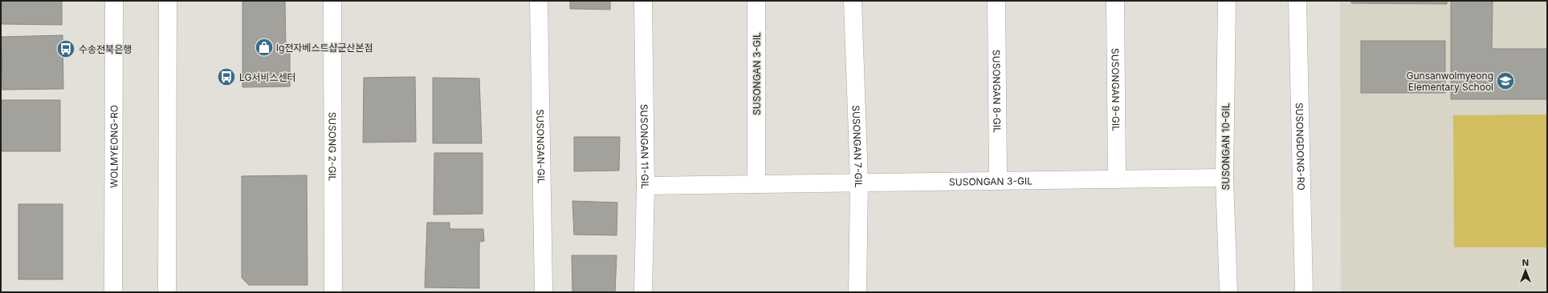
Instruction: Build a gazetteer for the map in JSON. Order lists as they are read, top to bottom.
{
  "streets": {
    "street": [
      "SUSONGAN 3-GIL",
      "SUSONGAN 9-GIL",
      "SUSONGAN 8-GIL",
      "WOLMYEONG-RO",
      "SUSONG 2-GIL",
      "SUSONGAN-GIL",
      "SUSONGAN 11-GIL",
      "SUSONGAN 7-GIL",
      "SUSONGAN 10-GIL",
      "SUSONGDONG-RO"
    ]
  },
  "crossings": [
    ["SUSONGAN 3-GIL", "SUSONGAN 9-GIL"],
    ["SUSONGAN 3-GIL", "SUSONGAN 8-GIL"],
    ["SUSONGAN 3-GIL", "SUSONGAN 11-GIL"],
    ["SUSONGAN 3-GIL", "SUSONGAN 7-GIL"],
    ["SUSONGAN 3-GIL", "SUSONGAN 10-GIL"]
  ],
  "places": {
    "shop": ["lg전자베스트샵군산본점"],
    "bus stop": ["수송전북은행", "LG서비스센터"],
    "school or university": ["Gunsanwolmyeong Elementary School"]
  },
  "north": "top"
}
